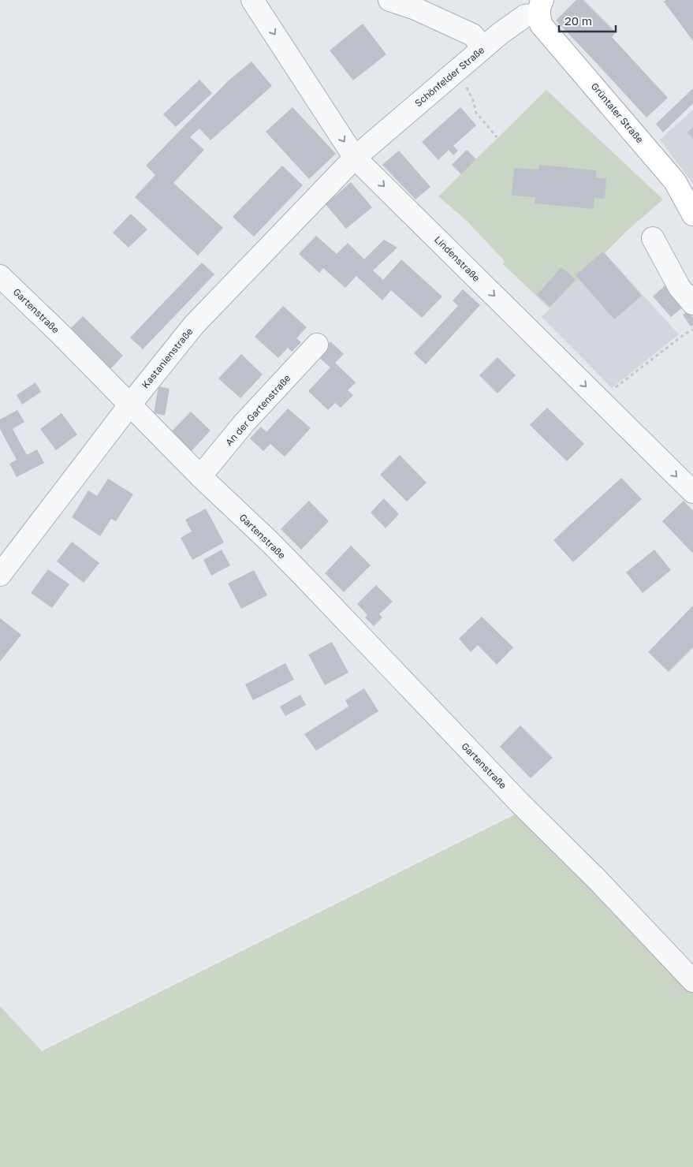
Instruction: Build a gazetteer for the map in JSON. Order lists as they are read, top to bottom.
{
  "streets": {
    "main road": ["Grüntaler Straße"],
    "street": [
      "Schönfelder Straße",
      "Lindenstraße",
      "Gartenstraße",
      "Kastanienstraße",
      "An der Gartenstraße"
    ]
  },
  "crossings": [
    ["Schönfelder Straße", "Grüntaler Straße"],
    ["Schönfelder Straße", "Lindenstraße"],
    ["Schönfelder Straße", "Kastanienstraße"],
    ["Lindenstraße", "Kastanienstraße"],
    ["Gartenstraße", "Kastanienstraße"],
    ["Gartenstraße", "An der Gartenstraße"]
  ],
  "one_way": ["Lindenstraße"],
  "scale_bar": "20 m"
}
